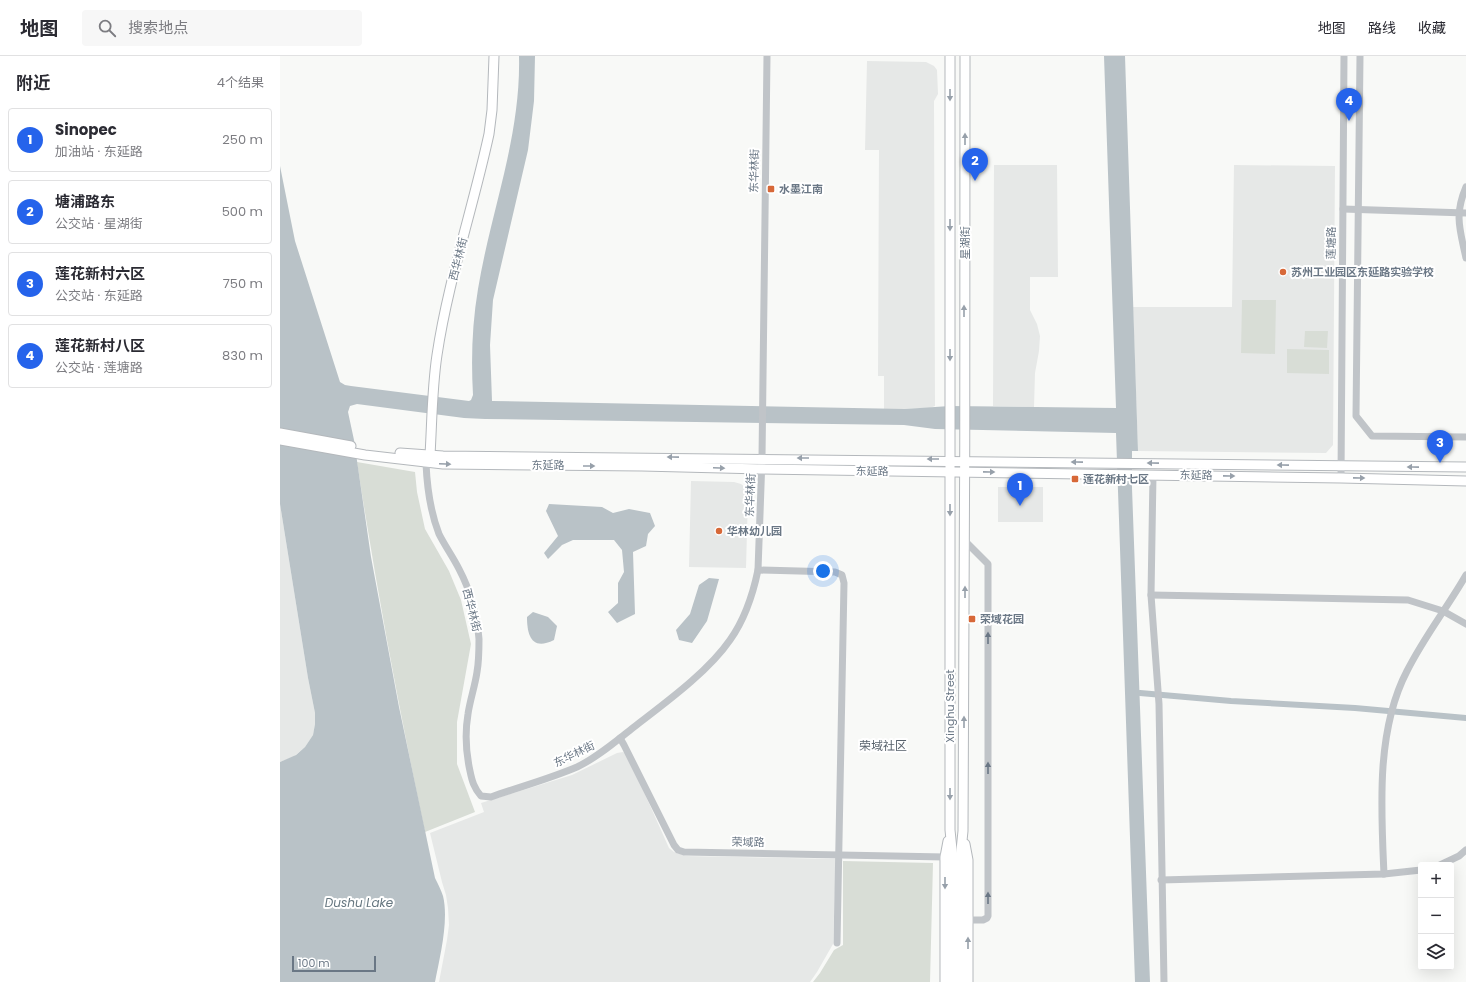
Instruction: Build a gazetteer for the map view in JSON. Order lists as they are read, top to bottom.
{
  "streets": {
    "main road": [
      "星湖街",
      "西华林街",
      "东延路",
      "Xinghu Street"
    ],
    "street": ["东华林街", "莲塘路", "荣域路"]
  },
  "crossings": [
    ["东华林街", "西华林街"],
    ["东华林街", "东延路"],
    ["东华林街", "荣域路"],
    ["星湖街", "Xinghu Street"],
    ["莲塘路", "东延路"],
    ["西华林街", "东延路"],
    ["东延路", "Xinghu Street"]
  ],
  "districts": ["荣域社区"],
  "water": ["Dushu Lake"],
  "places": {
    "transit": ["水墨江南", "莲花新村七区", "荣域花园"],
    "other": ["苏州工业园区东延路实验学校", "华林幼儿园"]
  },
  "scale_bar": "100 m",
  "page": {
    "header": "地图",
    "search": "搜索地点",
    "nav": ["地图", "路线", "收藏"],
    "heading": ["附近", "4个结果"],
    "pins": [
      "4",
      "2",
      "3",
      "1"
    ],
    "list": [
      {
        "mark": "1",
        "name": "Sinopec",
        "note": "加油站 · 东延路",
        "value": "250 m"
      },
      {
        "mark": "2",
        "name": "塘浦路东",
        "note": "公交站 · 星湖街",
        "value": "500 m"
      },
      {
        "mark": "3",
        "name": "莲花新村六区",
        "note": "公交站 · 东延路",
        "value": "750 m"
      },
      {
        "mark": "4",
        "name": "莲花新村八区",
        "note": "公交站 · 莲塘路",
        "value": "830 m"
      }
    ],
    "map_buttons": ["+", "−"],
    "scale": "100 m"
  }
}
